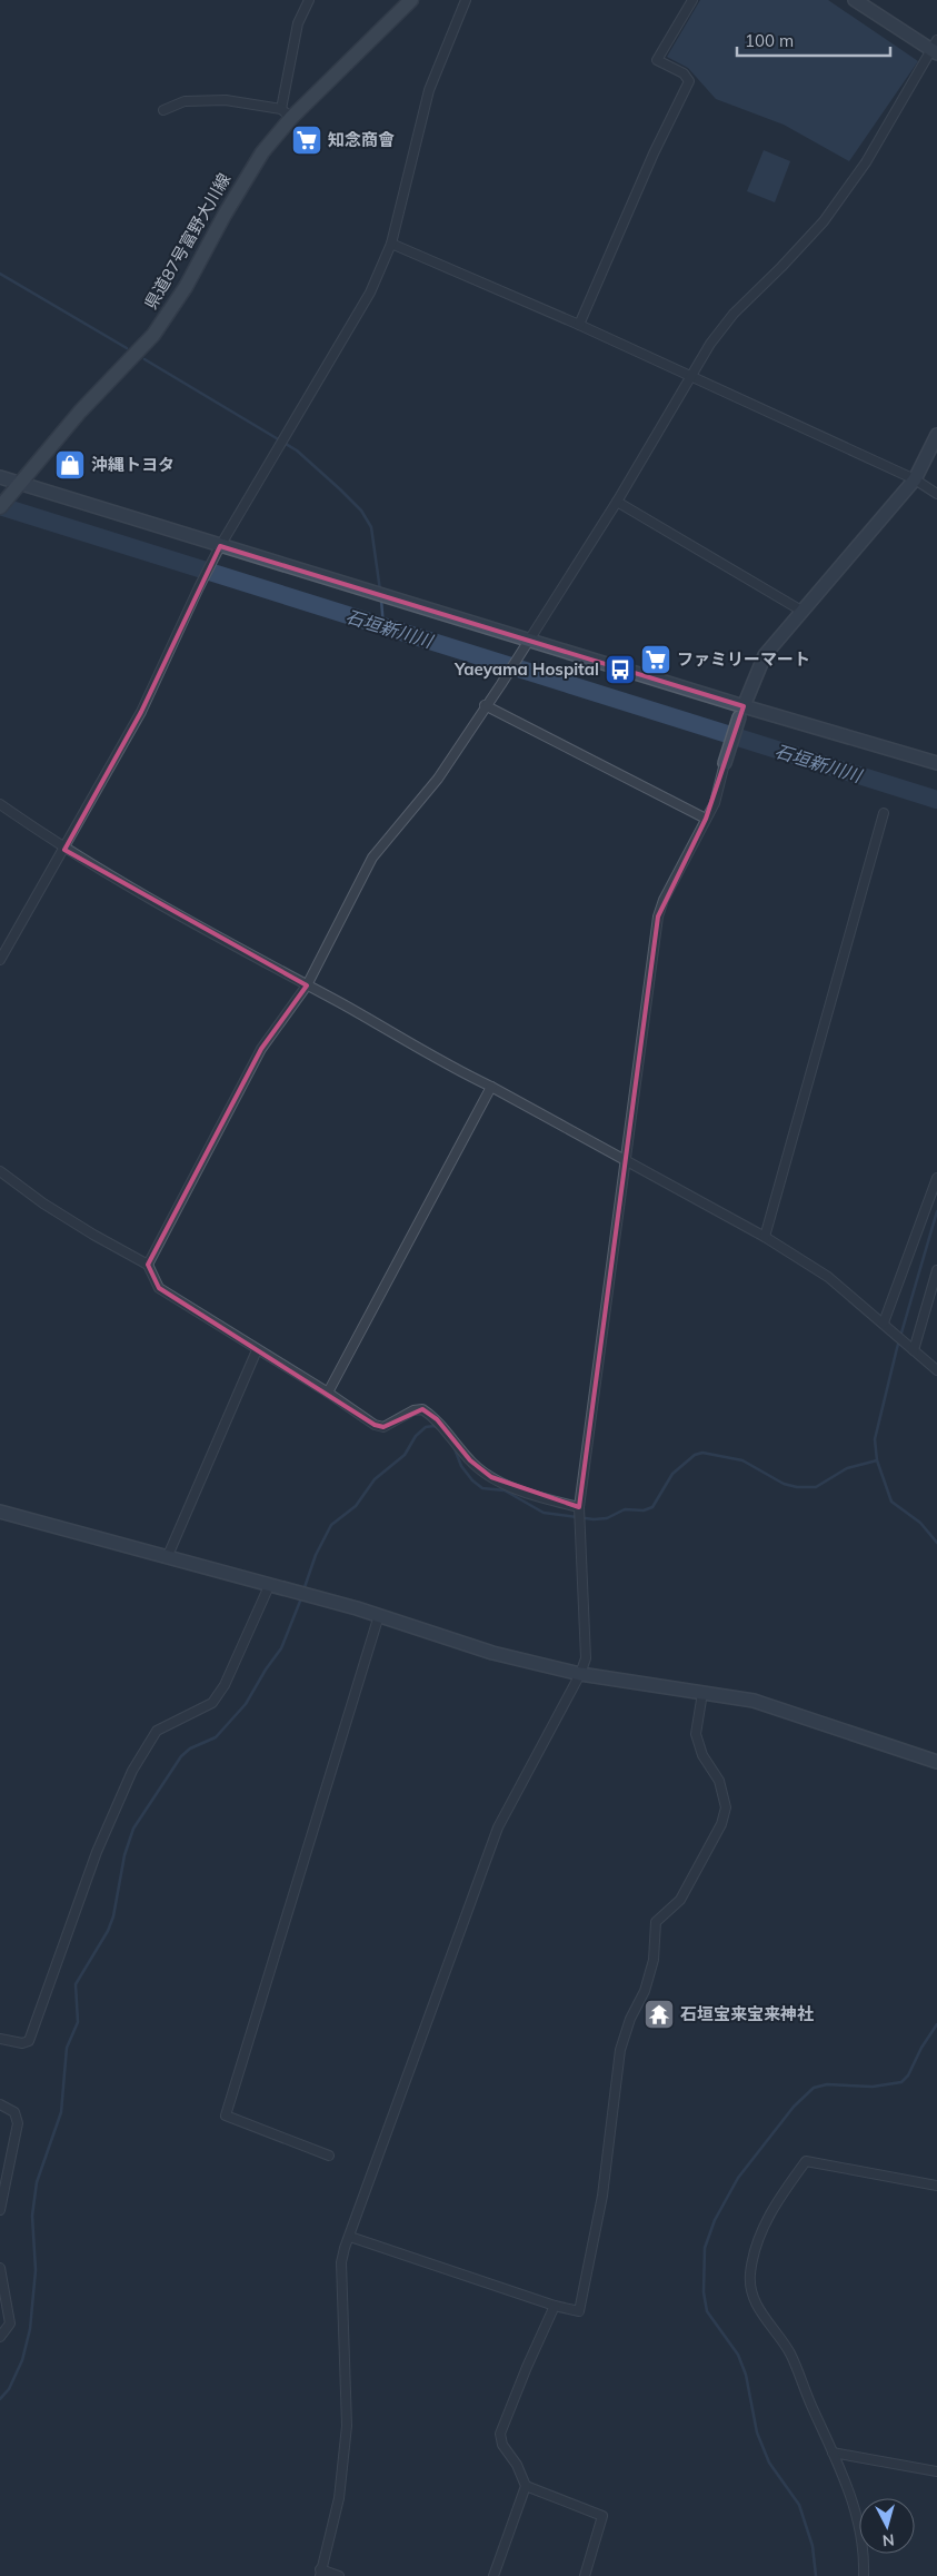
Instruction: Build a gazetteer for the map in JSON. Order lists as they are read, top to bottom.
{
  "streets": {
    "main road": ["県道87号富野大川線"]
  },
  "water": ["石垣新川川"],
  "places": {
    "supermarket": ["知念商會", "ファミリーマート"],
    "shop": ["沖縄トヨタ"],
    "bus stop": ["Yaeyama Hospital"],
    "temple": ["石垣宝来宝来神社"]
  },
  "scale_bar": "100 m",
  "north": "bottom"
}
